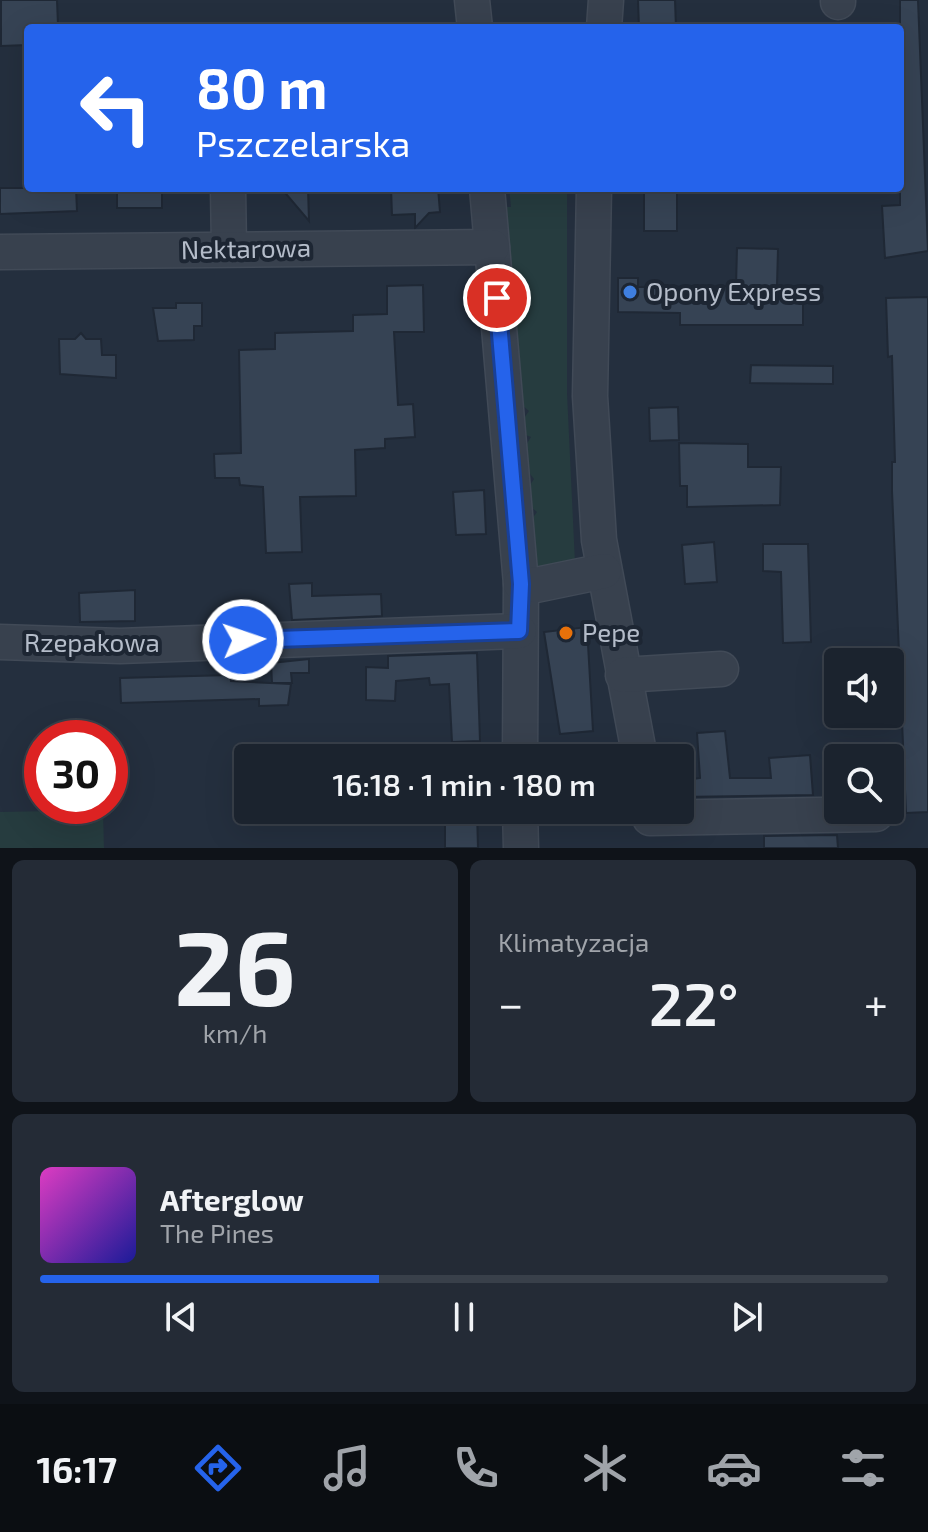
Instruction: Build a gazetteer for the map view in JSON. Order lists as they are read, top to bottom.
{
  "streets": {
    "street": ["Nektarowa", "Rzepakowa"]
  },
  "places": ["Opony Express", "Pepe"],
  "page": {
    "turn": ["80 m", "Pszczelarska"],
    "limit": "30",
    "trip": "16:18 · 1 min · 180 m",
    "tile": [
      ["26", "km/h"],
      "Klimatyzacja"
    ],
    "heat": ["−", "22°", "+"],
    "song": ["Afterglow", "The Pines"],
    "tabs": "16:17"
  }
}
